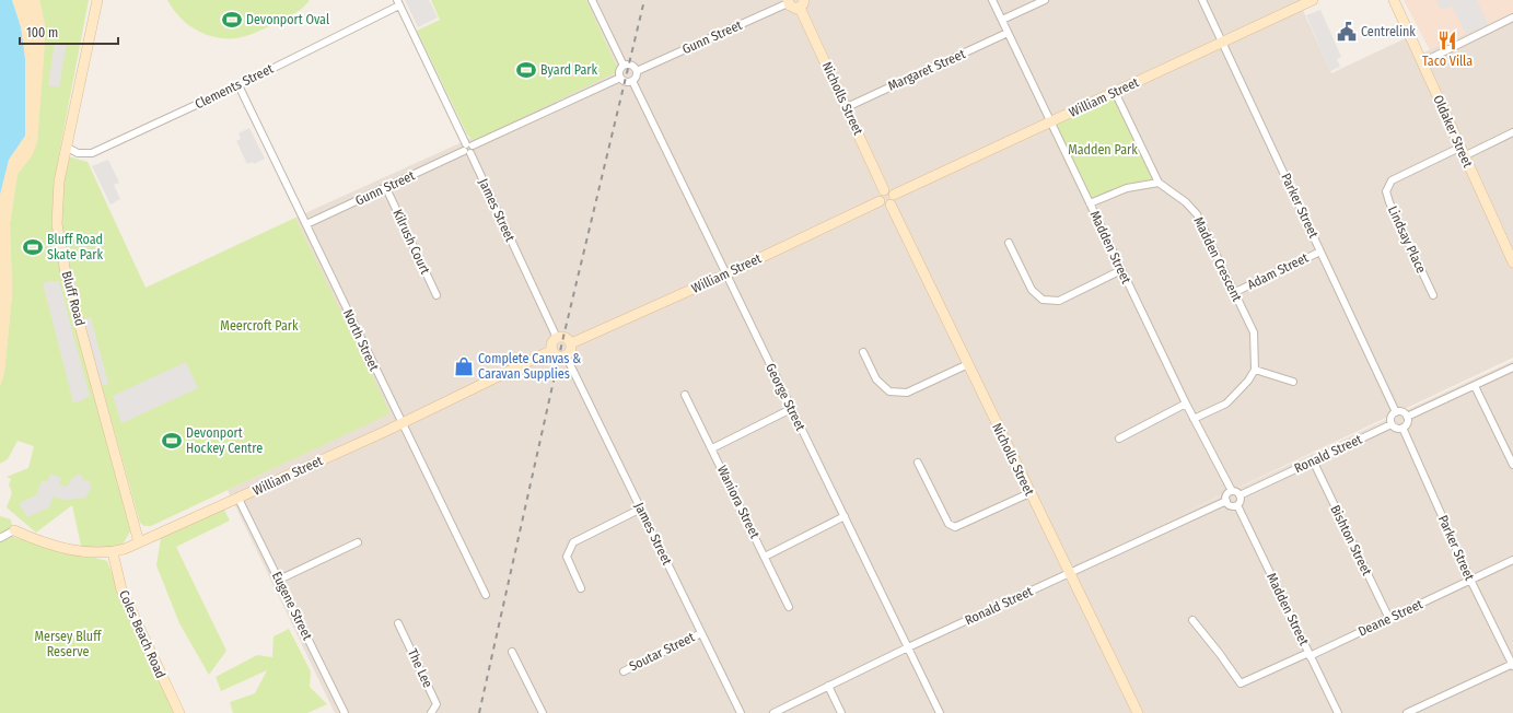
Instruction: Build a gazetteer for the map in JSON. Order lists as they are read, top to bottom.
{
  "streets": {
    "street": [
      "Gunn Street",
      "Margaret Street",
      "Clements Street",
      "William Street",
      "Nicholls Street",
      "Oldaker Street",
      "Parker Street",
      "James Street",
      "Lindsay Place",
      "Kilrush Court",
      "Madden Street",
      "Madden Crescent",
      "Adam Street",
      "Bluff Road",
      "North Street",
      "George Street",
      "Ronald Street",
      "Waniora Street",
      "Bishton Street",
      "Eugene Street",
      "Deane Street",
      "Coles Beach Road",
      "Soutar Street",
      "The Lee"
    ]
  },
  "crossings": [
    ["Gunn Street", "James Street"],
    ["Gunn Street", "Kilrush Court"],
    ["Gunn Street", "North Street"],
    ["Gunn Street", "George Street"],
    ["Margaret Street", "Nicholls Street"],
    ["Margaret Street", "Madden Street"],
    ["Clements Street", "James Street"],
    ["Clements Street", "Bluff Road"],
    ["Clements Street", "North Street"],
    ["William Street", "Nicholls Street"],
    ["William Street", "Parker Street"],
    ["William Street", "James Street"],
    ["William Street", "Madden Street"],
    ["William Street", "Bluff Road"],
    ["William Street", "North Street"],
    ["William Street", "George Street"],
    ["William Street", "Eugene Street"],
    ["William Street", "Coles Beach Road"],
    ["Nicholls Street", "Ronald Street"],
    ["Oldaker Street", "Lindsay Place"],
    ["Parker Street", "Adam Street"],
    ["Parker Street", "Ronald Street"],
    ["Parker Street", "Deane Street"],
    ["James Street", "Soutar Street"],
    ["Madden Street", "Ronald Street"],
    ["Madden Street", "Deane Street"],
    ["Madden Crescent", "Adam Street"],
    ["George Street", "Ronald Street"],
    ["Ronald Street", "Bishton Street"],
    ["Bishton Street", "Deane Street"]
  ],
  "parks": ["Madden Park", "Meercroft Park", "Mersey Bluff Reserve"],
  "places": {
    "sports": [
      "Devonport Oval",
      "Byard Park",
      "Bluff Road Skate Park",
      "Devonport Hockey Centre"
    ],
    "public building": ["Centrelink"],
    "restaurant": ["Taco Villa"],
    "shop": ["Complete Canvas & Caravan Supplies"]
  },
  "scale_bar": "100 m"
}
